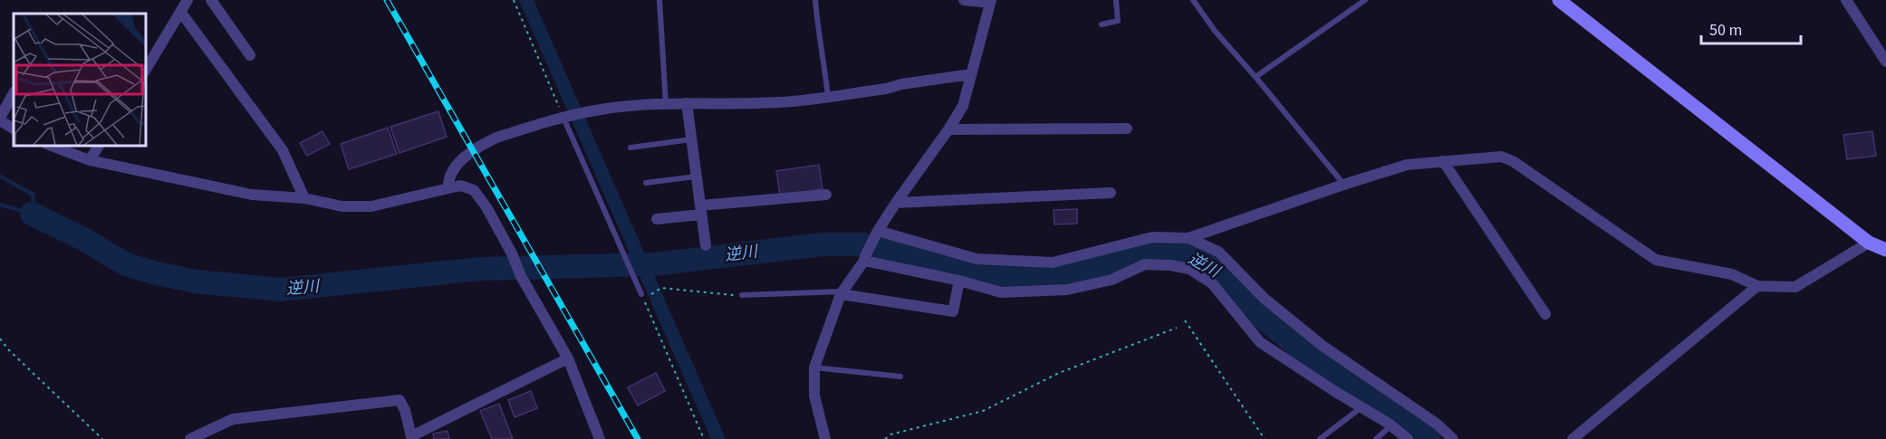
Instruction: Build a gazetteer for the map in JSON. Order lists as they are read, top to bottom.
{
  "water": ["逆川"],
  "scale_bar": "50 m"
}
